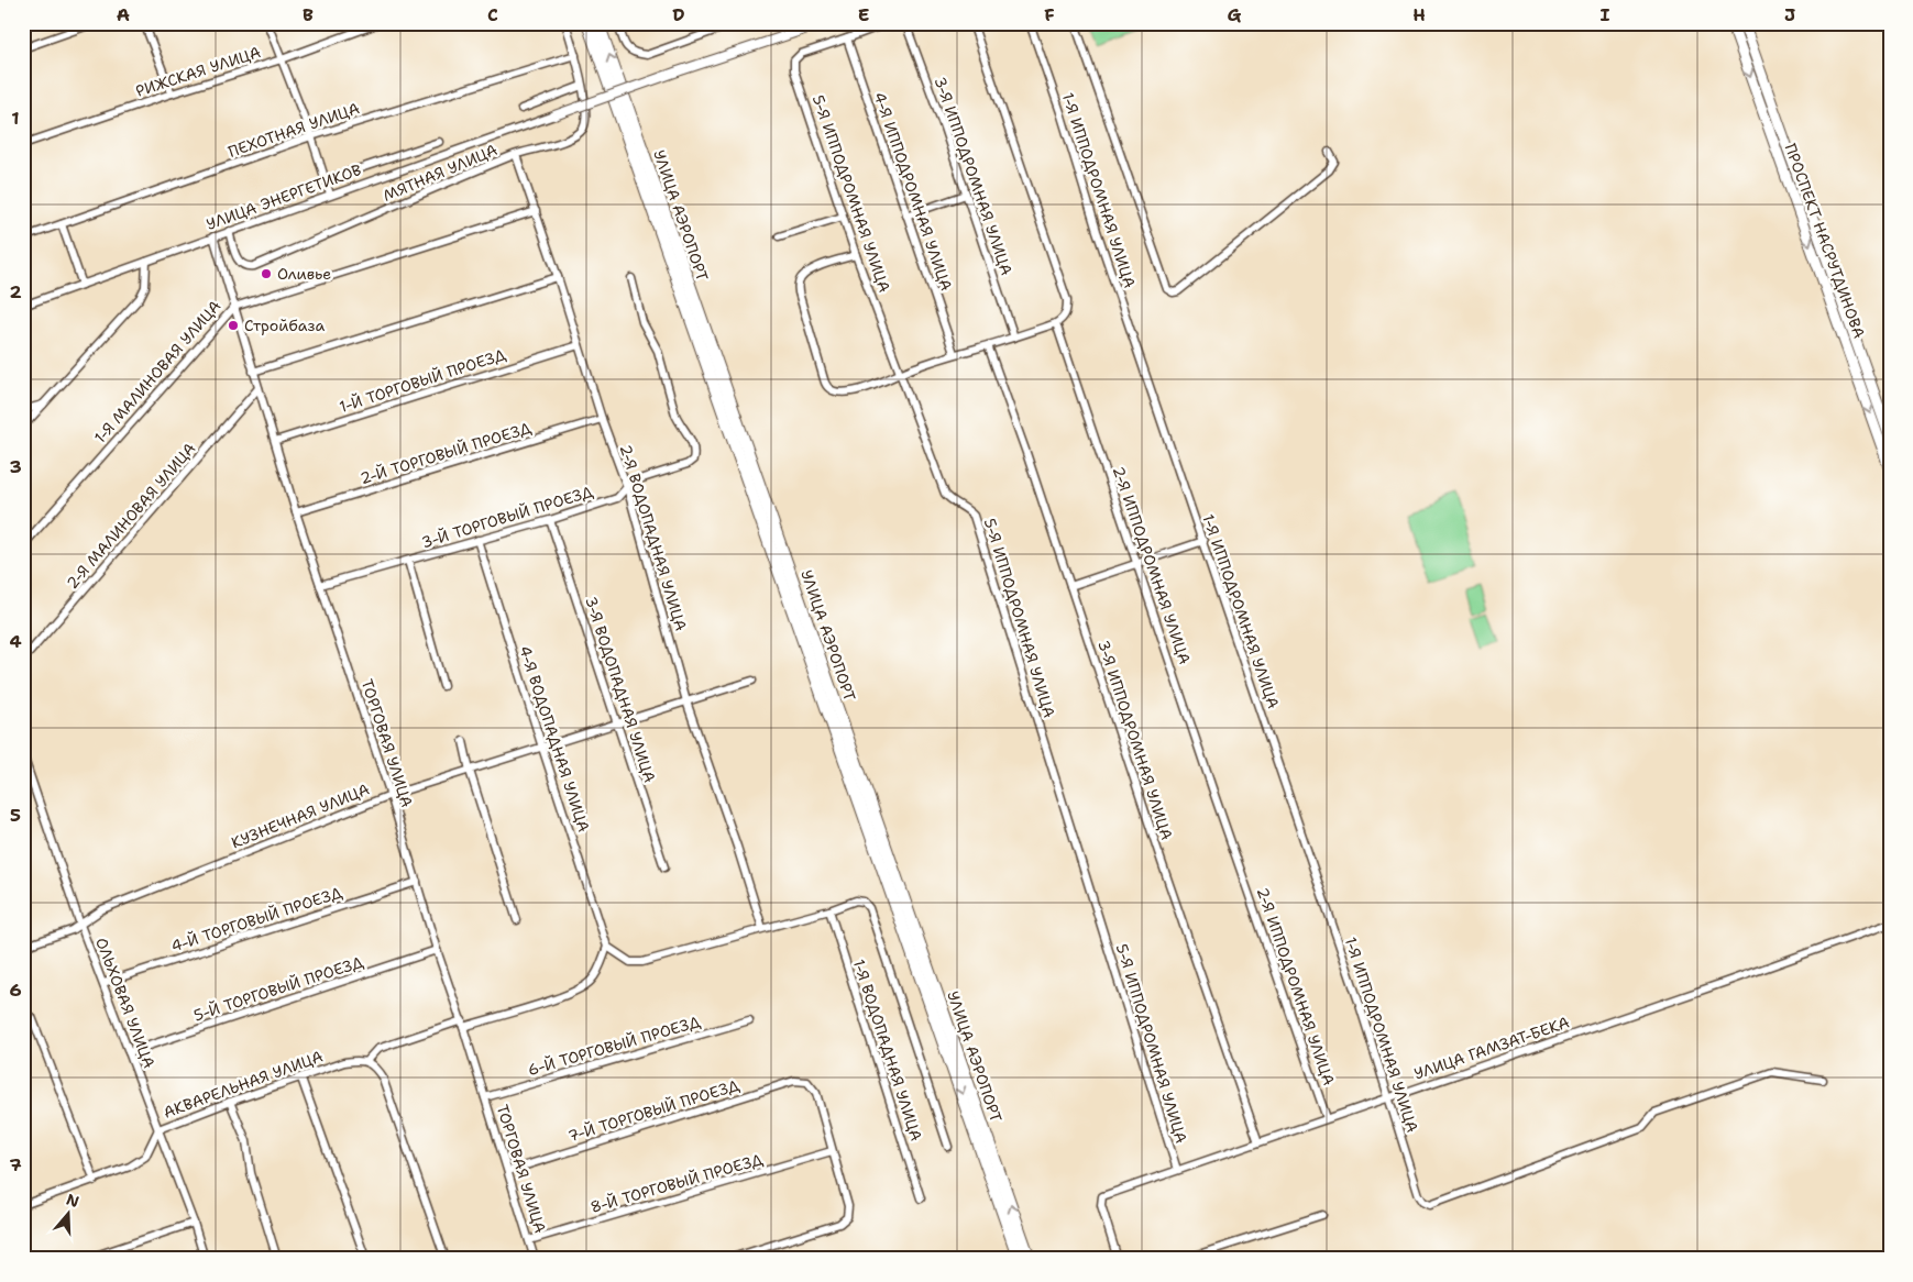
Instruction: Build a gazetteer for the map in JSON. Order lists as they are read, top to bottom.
{
  "streets": {
    "main road": ["УЛИЦА АЭРОПОРТ", "ПРОСПЕКТ НАСРУТДИНОВА"],
    "street": [
      "РИЖСКАЯ УЛИЦА",
      "ПЕХОТНАЯ УЛИЦА",
      "МЯТНАЯ УЛИЦА",
      "3-Я ИППОДРОМНАЯ УЛИЦА",
      "1-Я ИППОДРОМНАЯ УЛИЦА",
      "4-Я ИППОДРОМНАЯ УЛИЦА",
      "5-Я ИППОДРОМНАЯ УЛИЦА",
      "УЛИЦА ЭНЕРГЕТИКОВ",
      "1-Я МАЛИНОВАЯ УЛИЦА",
      "1-Й ТОРГОВЫЙ ПРОЕЗД",
      "2-Й ТОРГОВЫЙ ПРОЕЗД",
      "2-Я МАЛИНОВАЯ УЛИЦА",
      "3-Й ТОРГОВЫЙ ПРОЕЗД",
      "2-Я ВОДОПАДНАЯ УЛИЦА",
      "2-Я ИППОДРОМНАЯ УЛИЦА",
      "3-Я ВОДОПАДНАЯ УЛИЦА",
      "4-Я ВОДОПАДНАЯ УЛИЦА",
      "ТОРГОВАЯ УЛИЦА",
      "КУЗНЕЧНАЯ УЛИЦА",
      "4-Й ТОРГОВЫЙ ПРОЕЗД",
      "5-Й ТОРГОВЫЙ ПРОЕЗД",
      "ОЛЬХОВАЯ УЛИЦА",
      "6-Й ТОРГОВЫЙ ПРОЕЗД",
      "УЛИЦА ГАМЗАТ-БЕКА",
      "1-Я ВОДОПАДНАЯ УЛИЦА",
      "АКВАРЕЛЬНАЯ УЛИЦА",
      "7-Й ТОРГОВЫЙ ПРОЕЗД",
      "8-Й ТОРГОВЫЙ ПРОЕЗД"
    ]
  },
  "crossings": [
    ["ПЕХОТНАЯ УЛИЦА", "МЯТНАЯ УЛИЦА"],
    ["МЯТНАЯ УЛИЦА", "УЛИЦА ЭНЕРГЕТИКОВ"],
    ["МЯТНАЯ УЛИЦА", "2-Я ВОДОПАДНАЯ УЛИЦА"],
    ["3-Я ИППОДРОМНАЯ УЛИЦА", "УЛИЦА ГАМЗАТ-БЕКА"],
    ["1-Я ИППОДРОМНАЯ УЛИЦА", "УЛИЦА ГАМЗАТ-БЕКА"],
    ["4-Я ИППОДРОМНАЯ УЛИЦА", "5-Я ИППОДРОМНАЯ УЛИЦА"],
    ["5-Я ИППОДРОМНАЯ УЛИЦА", "УЛИЦА ГАМЗАТ-БЕКА"],
    ["УЛИЦА ЭНЕРГЕТИКОВ", "ТОРГОВАЯ УЛИЦА"],
    ["1-Я МАЛИНОВАЯ УЛИЦА", "2-Я ВОДОПАДНАЯ УЛИЦА"],
    ["1-Я МАЛИНОВАЯ УЛИЦА", "ТОРГОВАЯ УЛИЦА"],
    ["1-Й ТОРГОВЫЙ ПРОЕЗД", "2-Я ВОДОПАДНАЯ УЛИЦА"],
    ["1-Й ТОРГОВЫЙ ПРОЕЗД", "ТОРГОВАЯ УЛИЦА"],
    ["2-Й ТОРГОВЫЙ ПРОЕЗД", "2-Я ВОДОПАДНАЯ УЛИЦА"],
    ["2-Й ТОРГОВЫЙ ПРОЕЗД", "ТОРГОВАЯ УЛИЦА"],
    ["2-Я МАЛИНОВАЯ УЛИЦА", "ТОРГОВАЯ УЛИЦА"],
    ["3-Й ТОРГОВЫЙ ПРОЕЗД", "2-Я ВОДОПАДНАЯ УЛИЦА"],
    ["3-Й ТОРГОВЫЙ ПРОЕЗД", "3-Я ВОДОПАДНАЯ УЛИЦА"],
    ["3-Й ТОРГОВЫЙ ПРОЕЗД", "4-Я ВОДОПАДНАЯ УЛИЦА"],
    ["3-Й ТОРГОВЫЙ ПРОЕЗД", "ТОРГОВАЯ УЛИЦА"],
    ["2-Я ВОДОПАДНАЯ УЛИЦА", "КУЗНЕЧНАЯ УЛИЦА"],
    ["2-Я ИППОДРОМНАЯ УЛИЦА", "УЛИЦА ГАМЗАТ-БЕКА"],
    ["3-Я ВОДОПАДНАЯ УЛИЦА", "КУЗНЕЧНАЯ УЛИЦА"],
    ["4-Я ВОДОПАДНАЯ УЛИЦА", "КУЗНЕЧНАЯ УЛИЦА"],
    ["ТОРГОВАЯ УЛИЦА", "КУЗНЕЧНАЯ УЛИЦА"],
    ["ТОРГОВАЯ УЛИЦА", "4-Й ТОРГОВЫЙ ПРОЕЗД"],
    ["ТОРГОВАЯ УЛИЦА", "5-Й ТОРГОВЫЙ ПРОЕЗД"],
    ["ТОРГОВАЯ УЛИЦА", "6-Й ТОРГОВЫЙ ПРОЕЗД"],
    ["ТОРГОВАЯ УЛИЦА", "7-Й ТОРГОВЫЙ ПРОЕЗД"],
    ["ТОРГОВАЯ УЛИЦА", "8-Й ТОРГОВЫЙ ПРОЕЗД"],
    ["КУЗНЕЧНАЯ УЛИЦА", "ОЛЬХОВАЯ УЛИЦА"],
    ["4-Й ТОРГОВЫЙ ПРОЕЗД", "ОЛЬХОВАЯ УЛИЦА"],
    ["5-Й ТОРГОВЫЙ ПРОЕЗД", "ОЛЬХОВАЯ УЛИЦА"],
    ["ОЛЬХОВАЯ УЛИЦА", "АКВАРЕЛЬНАЯ УЛИЦА"],
    ["7-Й ТОРГОВЫЙ ПРОЕЗД", "8-Й ТОРГОВЫЙ ПРОЕЗД"]
  ],
  "places": ["Оливье", "Стройбаза"],
  "north": "top",
  "grid": {
    "columns": [
      "A",
      "B",
      "C",
      "D",
      "E",
      "F",
      "G",
      "H",
      "I",
      "J"
    ],
    "rows": [
      "1",
      "2",
      "3",
      "4",
      "5",
      "6",
      "7"
    ]
  }
}
